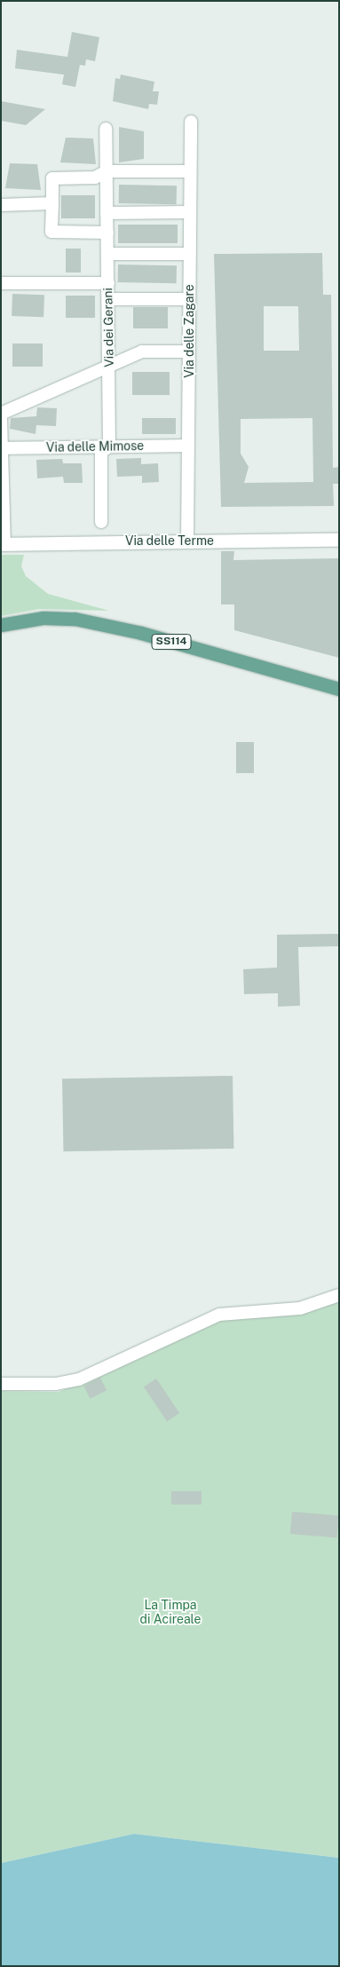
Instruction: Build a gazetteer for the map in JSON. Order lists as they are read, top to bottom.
{
  "streets": {
    "main road": ["SS114"],
    "street": [
      "Via dei Gerani",
      "Via delle Zagare",
      "Via delle Mimose",
      "Via delle Terme"
    ]
  },
  "crossings": [
    ["Via dei Gerani", "Via delle Mimose"],
    ["Via delle Zagare", "Via delle Mimose"],
    ["Via delle Zagare", "Via delle Terme"]
  ],
  "parks": ["La Timpa di Acireale"]
}
